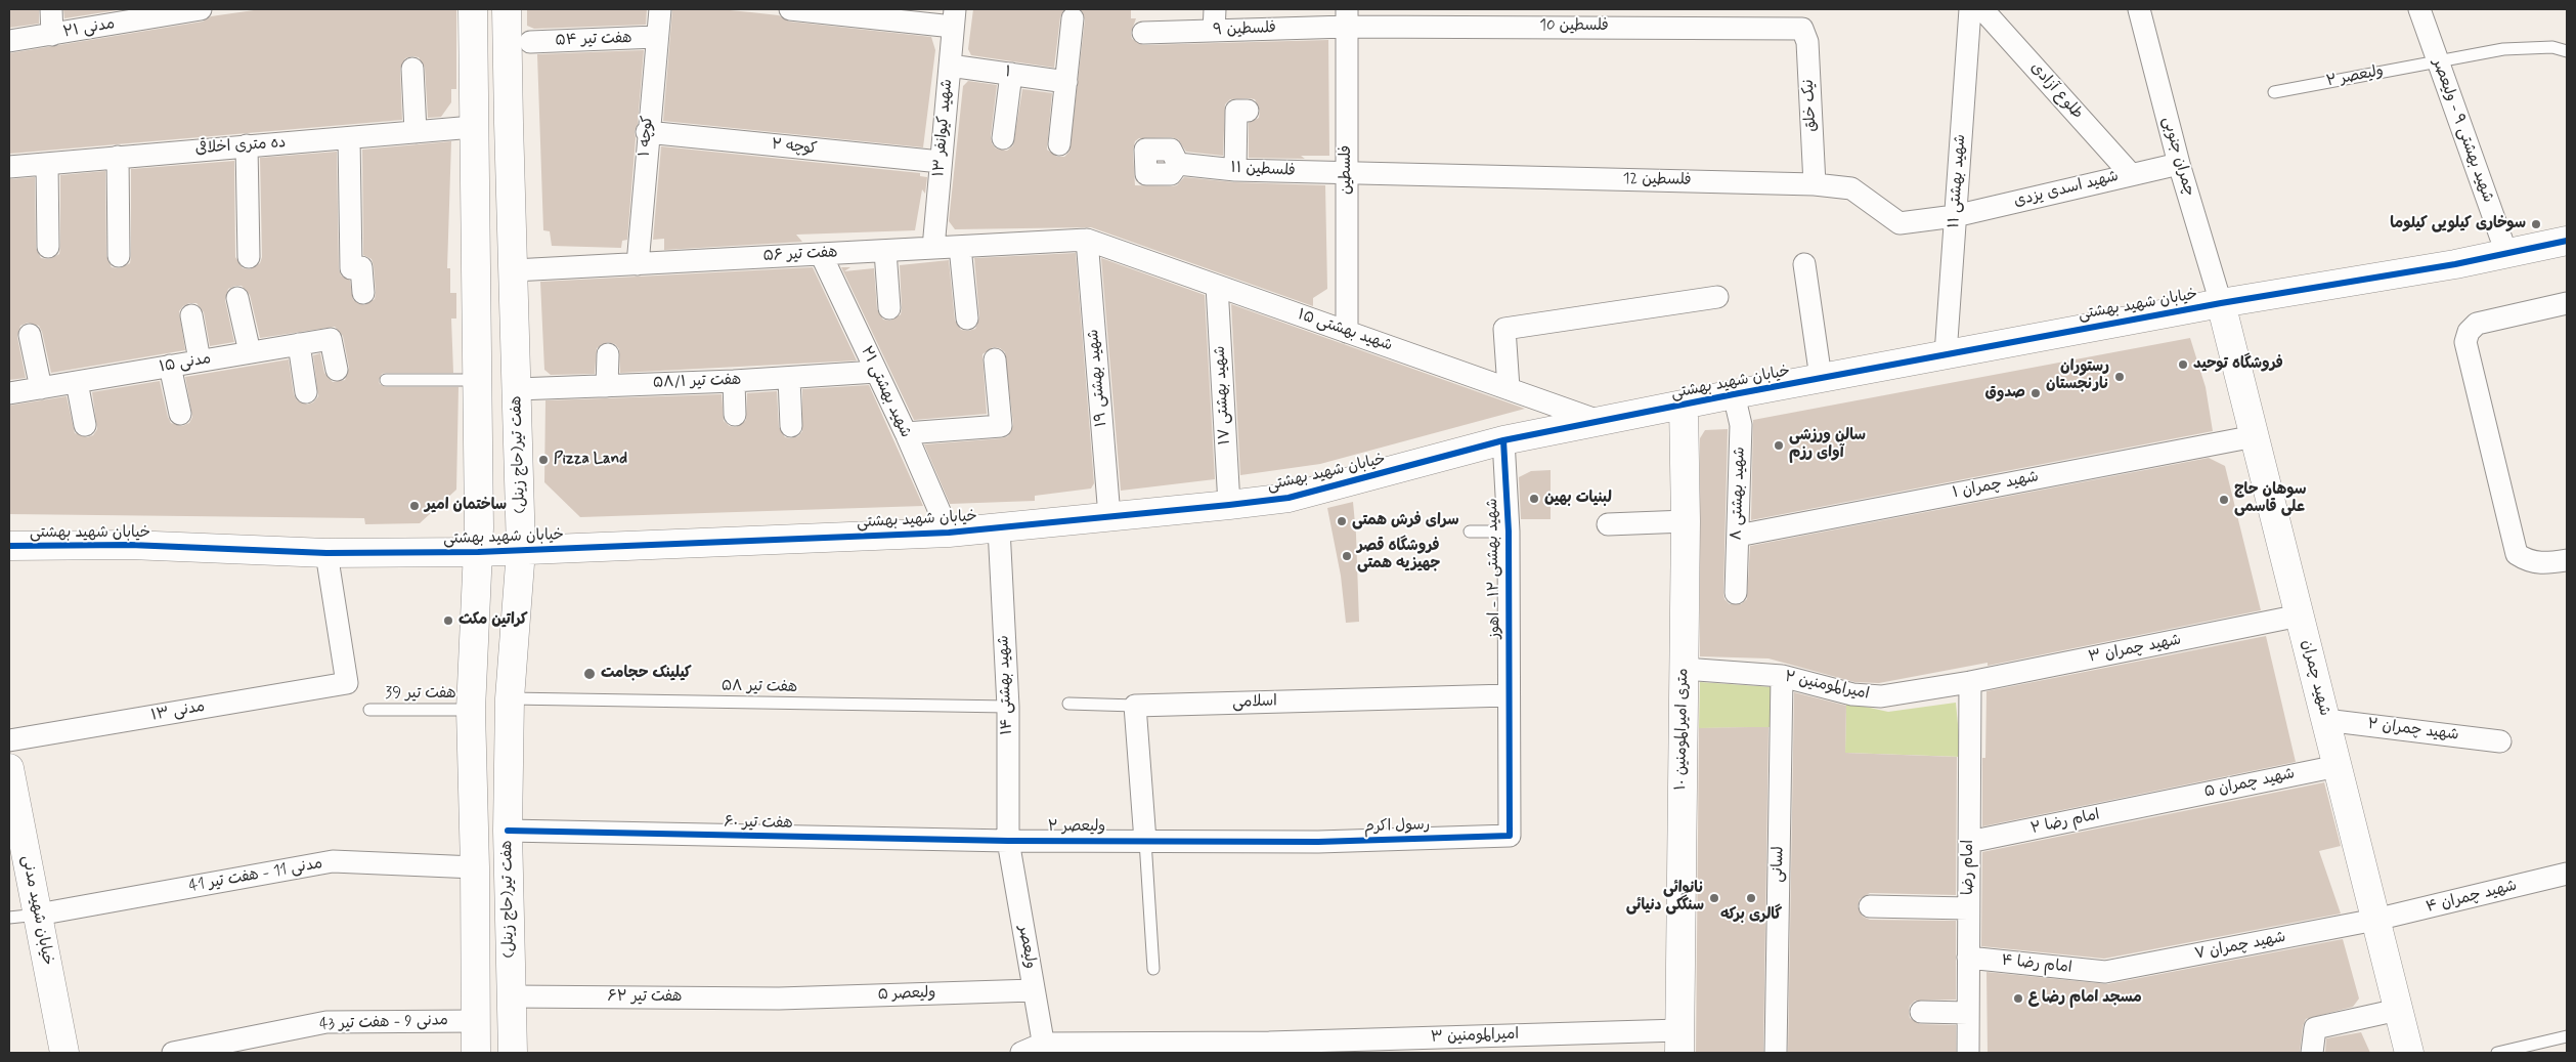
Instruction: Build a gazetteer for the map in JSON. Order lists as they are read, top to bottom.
{
  "streets": {
    "street": [
      "فلسطین 10",
      "مدنی ۲۱",
      "فلسطین ۹",
      "هفت تیر ۵۴",
      "۱",
      "ولیعصر ۲",
      "طلوع آزادی",
      "نیک خلق",
      "شهید کیوانفر ۱۳",
      "شهید بهشتی ۹ - ولیعصر",
      "کوچه ۱",
      "ده متری اخلاقی",
      "کوچه ۲",
      "چمران جنوبی",
      "فلسطین ۱۱",
      "فلسطین",
      "فلسطین 12",
      "شهید بهشتی ۱۱",
      "شهید اسدی یزدی",
      "هفت تیر ۵۶",
      "خیابان شهید بهشتی",
      "شهید بهشتی ۱۵",
      "مدنی ۱۵",
      "شهید بهشتی ۱۹",
      "هفت تیر ۵۸/۱",
      "شهید بهشتی ۲۱",
      "شهید بهشتی ۱۷",
      "هفت تیر(حاج زینل)",
      "شهید چمران ۱",
      "شهید بهشتی ۸",
      "شهید بهشتی ۱۲ - اهوز",
      "شهید چمران ۳",
      "شهید چمران",
      "شهید بهشتی ۱۴",
      "امیرالمومنین ۲",
      "اسلامی",
      "مدنی ۱۳",
      "۱۰ متری امیرالمومنین",
      "شهید چمران ۲",
      "شهید چمران ۵",
      "امام رضا ۲",
      "هفت تیر ۶۰",
      "رسول اکرم",
      "لسانی",
      "امام رضا",
      "مدنی 11 - هفت تیر 41",
      "شهید چمران ۴",
      "خیابان شهید مدنی",
      "شهید چمران ۷",
      "ولیعصر",
      "امام رضا ۴",
      "ولیعصر ۵",
      "هفت تیر ۶۲",
      "مدنی 9 - هفت تیر 43",
      "امیرالمومنین ۳"
    ],
    "lane": ["هفت تیر ۵۸", "هفت تیر 39"]
  },
  "crossings": [
    ["فلسطین 10", "فلسطین ۹"],
    ["فلسطین 10", "نیک خلق"],
    ["فلسطین 10", "فلسطین"],
    ["فلسطین ۹", "فلسطین"],
    ["هفت تیر ۵۴", "کوچه ۱"],
    ["۱", "شهید کیوانفر ۱۳"],
    ["ولیعصر ۲", "شهید بهشتی ۹ - ولیعصر"],
    ["ولیعصر ۲", "شهید بهشتی ۱۴"],
    ["ولیعصر ۲", "هفت تیر ۶۰"],
    ["ولیعصر ۲", "رسول اکرم"],
    ["ولیعصر ۲", "ولیعصر"],
    ["طلوع آزادی", "شهید اسدی یزدی"],
    ["نیک خلق", "فلسطین 12"],
    ["شهید کیوانفر ۱۳", "کوچه ۲"],
    ["شهید کیوانفر ۱۳", "هفت تیر ۵۶"],
    ["شهید بهشتی ۹ - ولیعصر", "خیابان شهید بهشتی"],
    ["کوچه ۱", "کوچه ۲"],
    ["کوچه ۱", "هفت تیر ۵۶"],
    ["چمران جنوبی", "شهید اسدی یزدی"],
    ["چمران جنوبی", "خیابان شهید بهشتی"],
    ["چمران جنوبی", "شهید چمران"],
    ["فلسطین ۱۱", "فلسطین"],
    ["فلسطین ۱۱", "فلسطین 12"],
    ["فلسطین", "فلسطین 12"],
    ["فلسطین", "شهید بهشتی ۱۵"],
    ["فلسطین 12", "شهید بهشتی ۱۱"],
    ["فلسطین 12", "شهید اسدی یزدی"],
    ["شهید بهشتی ۱۱", "شهید اسدی یزدی"],
    ["شهید بهشتی ۱۱", "خیابان شهید بهشتی"],
    ["هفت تیر ۵۶", "شهید بهشتی ۱۵"],
    ["هفت تیر ۵۶", "شهید بهشتی ۱۹"],
    ["هفت تیر ۵۶", "شهید بهشتی ۲۱"],
    ["هفت تیر ۵۶", "هفت تیر(حاج زینل)"],
    ["خیابان شهید بهشتی", "شهید بهشتی ۱۵"],
    ["خیابان شهید بهشتی", "شهید بهشتی ۱۹"],
    ["خیابان شهید بهشتی", "شهید بهشتی ۲۱"],
    ["خیابان شهید بهشتی", "شهید بهشتی ۱۷"],
    ["خیابان شهید بهشتی", "هفت تیر(حاج زینل)"],
    ["خیابان شهید بهشتی", "شهید بهشتی ۸"],
    ["خیابان شهید بهشتی", "شهید بهشتی ۱۲ - اهوز"],
    ["خیابان شهید بهشتی", "شهید چمران"],
    ["خیابان شهید بهشتی", "شهید بهشتی ۱۴"],
    ["خیابان شهید بهشتی", "مدنی ۱۳"],
    ["خیابان شهید بهشتی", "۱۰ متری امیرالمومنین"],
    ["شهید بهشتی ۱۵", "شهید بهشتی ۱۹"],
    ["شهید بهشتی ۱۵", "شهید بهشتی ۱۷"],
    ["هفت تیر ۵۸/۱", "شهید بهشتی ۲۱"],
    ["هفت تیر ۵۸/۱", "هفت تیر(حاج زینل)"],
    ["هفت تیر(حاج زینل)", "هفت تیر ۵۸"],
    ["هفت تیر(حاج زینل)", "هفت تیر ۶۰"],
    ["هفت تیر(حاج زینل)", "هفت تیر ۶۲"],
    ["شهید چمران ۱", "شهید بهشتی ۸"],
    ["شهید چمران ۱", "شهید چمران"],
    ["شهید بهشتی ۱۲ - اهوز", "اسلامی"],
    ["شهید بهشتی ۱۲ - اهوز", "رسول اکرم"],
    ["شهید چمران ۳", "شهید چمران"],
    ["شهید چمران ۳", "امیرالمومنین ۲"],
    ["شهید چمران ۳", "امام رضا"],
    ["شهید چمران", "شهید چمران ۲"],
    ["شهید چمران", "شهید چمران ۵"],
    ["شهید چمران", "شهید چمران ۴"],
    ["شهید چمران", "شهید چمران ۷"],
    ["شهید بهشتی ۱۴", "هفت تیر ۵۸"],
    ["شهید بهشتی ۱۴", "هفت تیر ۶۰"],
    ["شهید بهشتی ۱۴", "ولیعصر"],
    ["امیرالمومنین ۲", "۱۰ متری امیرالمومنین"],
    ["امیرالمومنین ۲", "لسانی"],
    ["امیرالمومنین ۲", "امام رضا"],
    ["اسلامی", "رسول اکرم"],
    ["۱۰ متری امیرالمومنین", "امیرالمومنین ۳"],
    ["شهید چمران ۵", "امام رضا ۲"],
    ["امام رضا ۲", "امام رضا"],
    ["هفت تیر ۶۰", "ولیعصر"],
    ["امام رضا", "امام رضا ۴"],
    ["مدنی 11 - هفت تیر 41", "خیابان شهید مدنی"],
    ["شهید چمران ۴", "شهید چمران ۷"],
    ["شهید چمران ۷", "امام رضا ۴"],
    ["ولیعصر", "ولیعصر ۵"],
    ["ولیعصر", "امیرالمومنین ۳"],
    ["ولیعصر ۵", "هفت تیر ۶۲"]
  ],
  "places": [
    "سوخاری کیلویی کیلوما",
    "فروشگاه توحید",
    "رستوران نارنجستان",
    "صدوق",
    "سالن ورزشی آوای رزم",
    "Pizza Land",
    "لبنیات بهین",
    "سوهان حاج علی قاسمی",
    "ساختمان امیر",
    "سرای فرش همتی",
    "فروشگاه قصر جهیزیه همتی",
    "کراتین مکث",
    "کیلینک حجامت",
    "نانوائی سنگکی دنیائی",
    "گالری برکه",
    "مسجد امام رضا ع"
  ]
}
